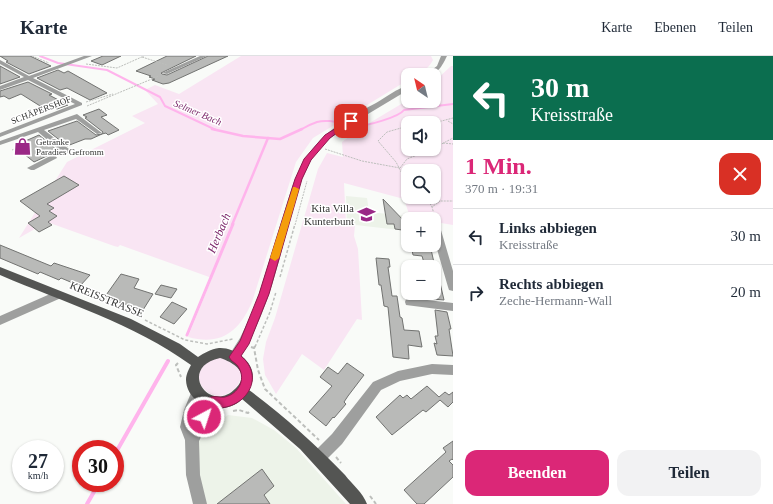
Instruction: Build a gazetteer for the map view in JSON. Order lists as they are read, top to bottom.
{
  "streets": {
    "main road": ["KREISSTRASSE"],
    "street": ["SCHÄPERSHOF"]
  },
  "water": ["Selmer Bach", "Herbach"],
  "places": {
    "shop": ["Getränke Paradies Gefromm"],
    "school or university": ["Kita Villa Kunterbunt"]
  },
  "north": "top left",
  "page": {
    "header": "Karte",
    "nav": ["Karte", "Ebenen", "Teilen"],
    "turn": ["30 m", "Kreisstraße"],
    "map_buttons": ["+", "−"],
    "heading": ["1 Min.", "370 m · 19:31"],
    "list": [
      {
        "name": "Links abbiegen",
        "note": "Kreisstraße",
        "value": "30 m"
      },
      {
        "name": "Rechts abbiegen",
        "note": "Zeche-Hermann-Wall",
        "value": "20 m"
      }
    ],
    "speed": "27 km/h",
    "limit": "30",
    "buttons": ["Beenden", "Teilen"]
  }
}
